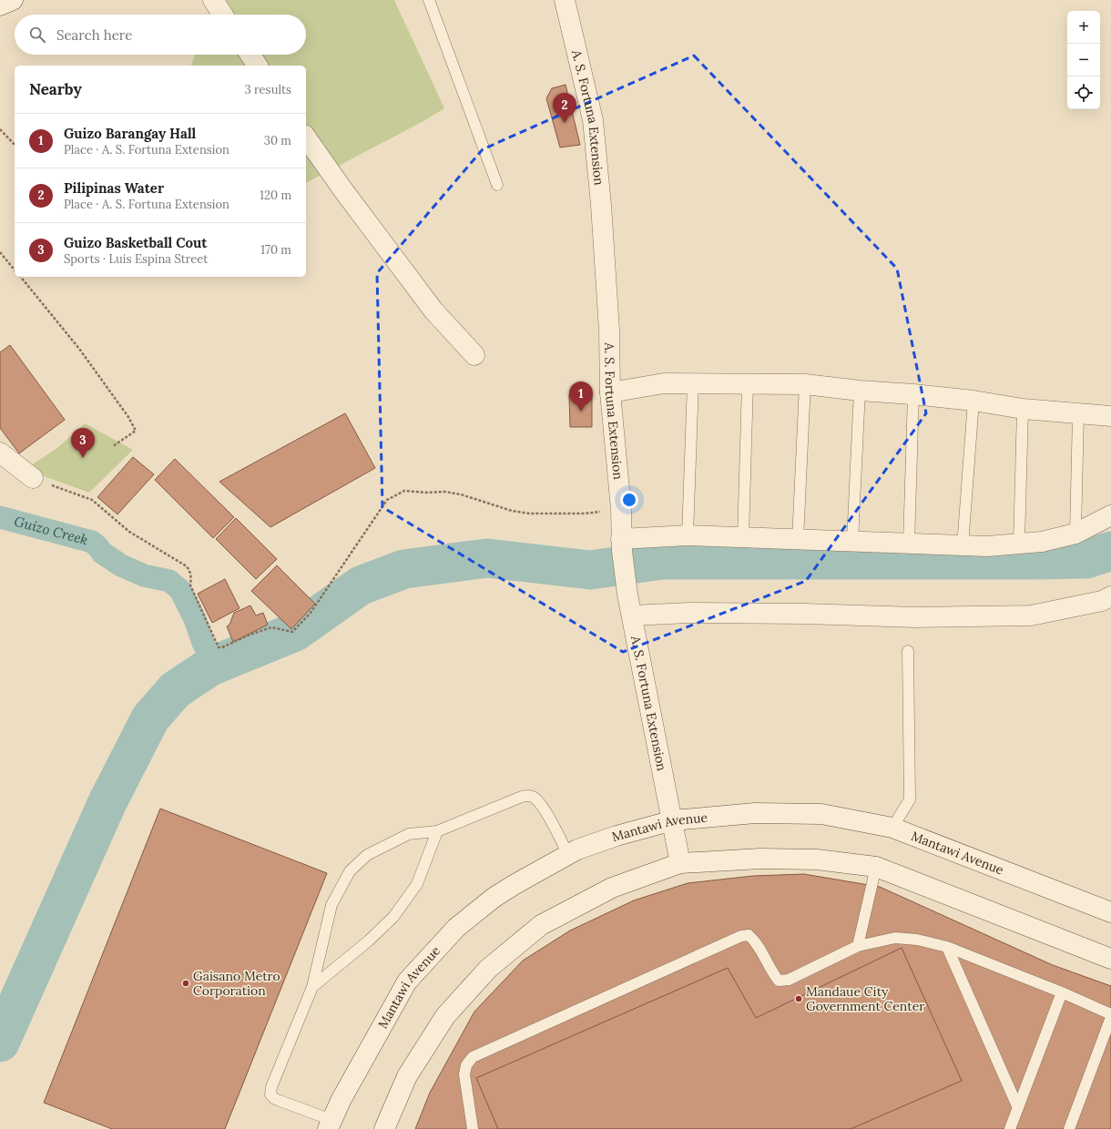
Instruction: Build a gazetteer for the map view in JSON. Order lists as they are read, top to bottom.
{
  "streets": {
    "street": ["A. S. Fortuna Extension", "Mantawi Avenue"]
  },
  "crossings": [
    ["A. S. Fortuna Extension", "Mantawi Avenue"]
  ],
  "water": ["Guizo Creek"],
  "places": ["Gaisano Metro Corporation", "Mandaue City Government Center"],
  "page": {
    "map_buttons": ["+", "−"],
    "search": "Search here",
    "heading": ["Nearby", "3 results"],
    "pins": ["2", "1", "3"],
    "list": [
      {
        "mark": "1",
        "name": "Guizo Barangay Hall",
        "note": "Place · A. S. Fortuna Extension",
        "value": "30 m"
      },
      {
        "mark": "2",
        "name": "Pilipinas Water",
        "note": "Place · A. S. Fortuna Extension",
        "value": "120 m"
      },
      {
        "mark": "3",
        "name": "Guizo Basketball Cout",
        "note": "Sports · Luis Espina Street",
        "value": "170 m"
      }
    ]
  }
}
